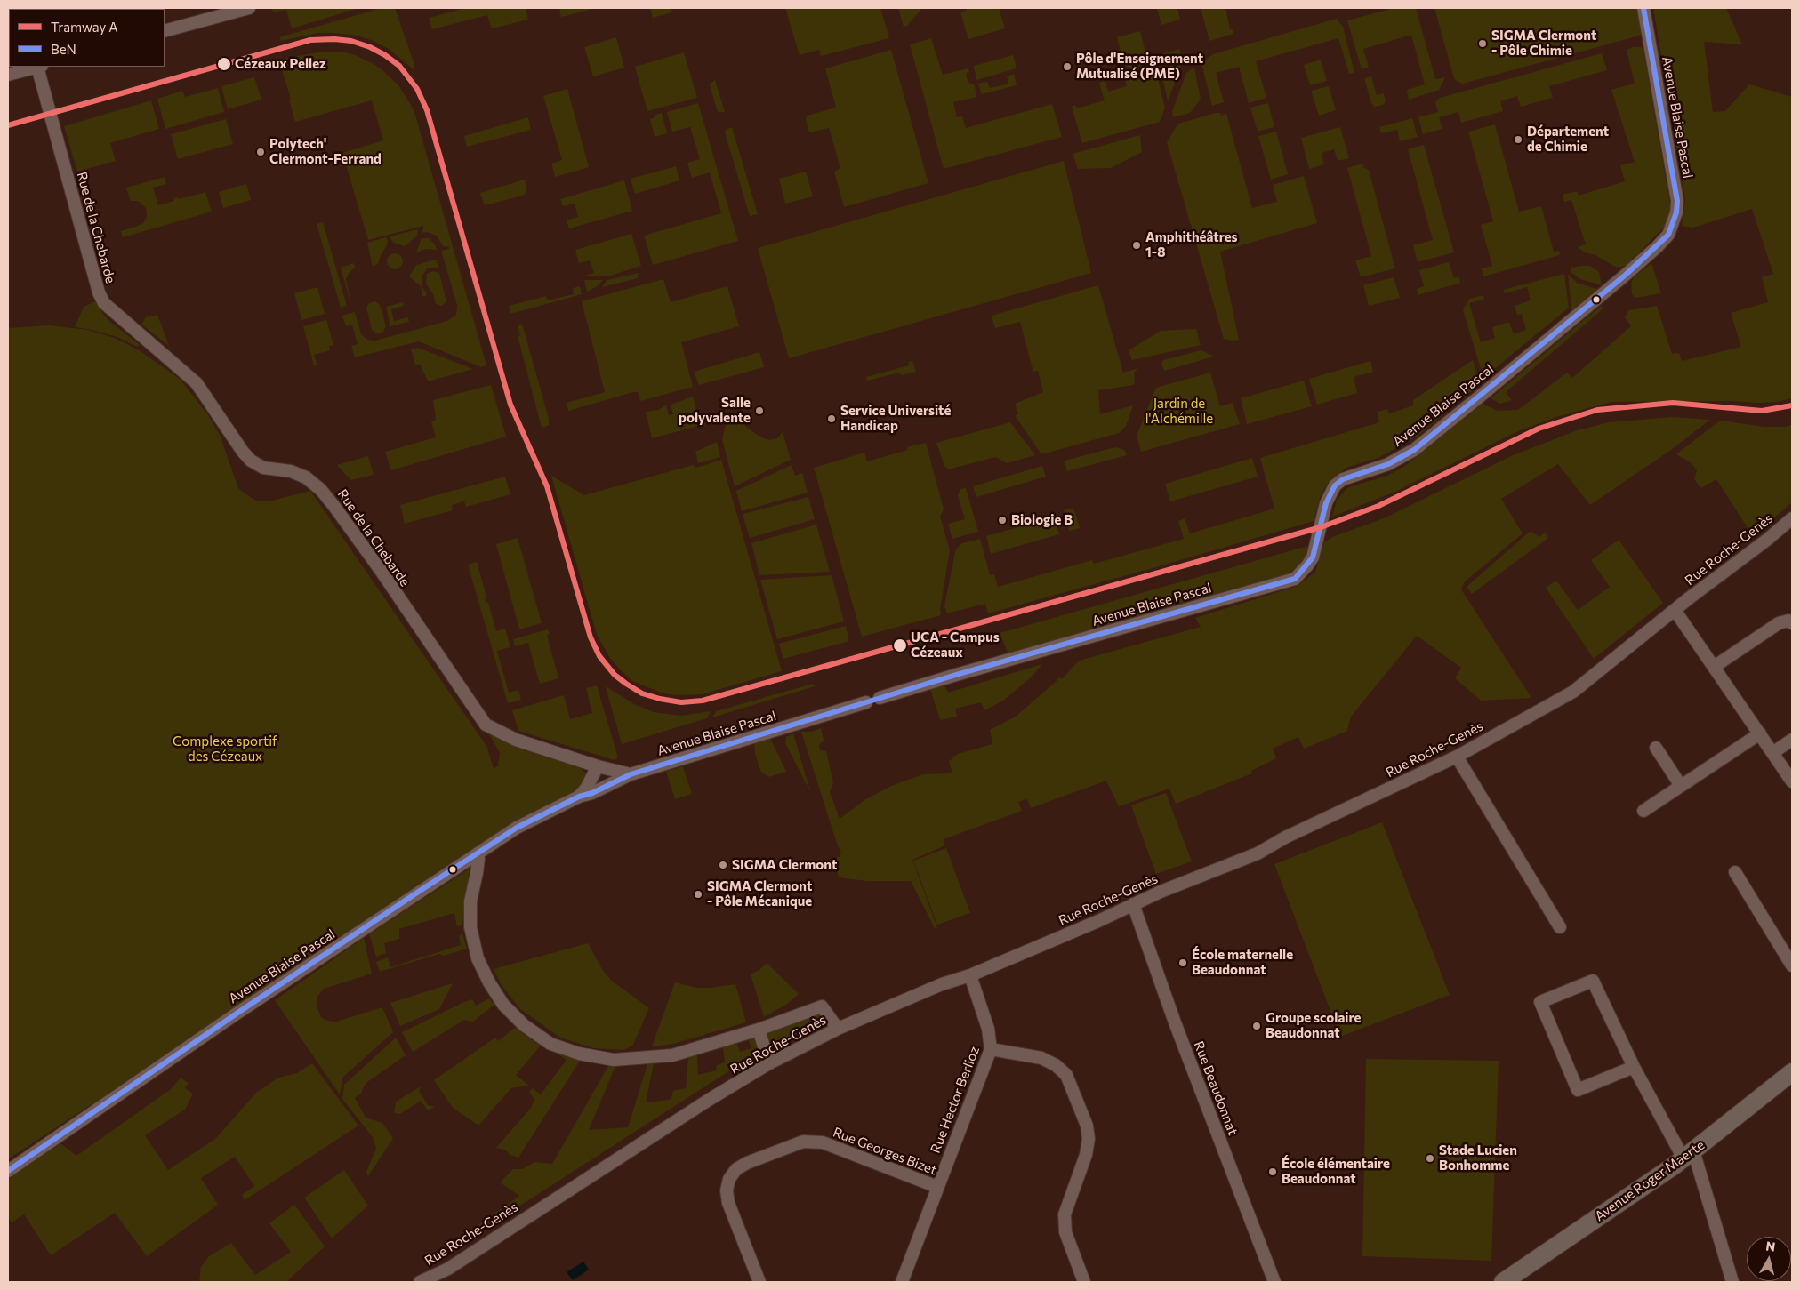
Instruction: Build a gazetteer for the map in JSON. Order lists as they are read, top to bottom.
{
  "streets": {
    "main road": ["Avenue Roger Maerte"],
    "street": [
      "Avenue Blaise Pascal",
      "Rue de la Chebarde",
      "Rue Roche-Genès",
      "Rue Beaudonnat",
      "Rue Hector Berlioz",
      "Rue Georges Bizet"
    ]
  },
  "crossings": [
    ["Avenue Blaise Pascal", "Rue de la Chebarde"],
    ["Rue Roche-Genès", "Rue Beaudonnat"],
    ["Rue Roche-Genès", "Rue Hector Berlioz"],
    ["Rue Hector Berlioz", "Rue Georges Bizet"]
  ],
  "parks": ["Jardin de l'Alchémille", "Complexe sportif des Cézeaux"],
  "places": [
    "SIGMA Clermont - Pôle Chimie",
    "Cézeaux Pellez",
    "Pôle d'Enseignement Mutualisé (PME)",
    "Département de Chimie",
    "Polytech' Clermont-Ferrand",
    "Amphithéâtres 1-8",
    "Salle polyvalente",
    "Service Université Handicap",
    "Biologie B",
    "UCA - Campus Cézeaux",
    "SIGMA Clermont",
    "SIGMA Clermont - Pôle Mécanique",
    "École maternelle Beaudonnat",
    "Groupe scolaire Beaudonnat",
    "Stade Lucien Bonhomme",
    "École élémentaire Beaudonnat"
  ],
  "lines": ["transit line BeN", "tram line A"],
  "legend": ["Tramway A", "BeN"],
  "north": "top"
}
